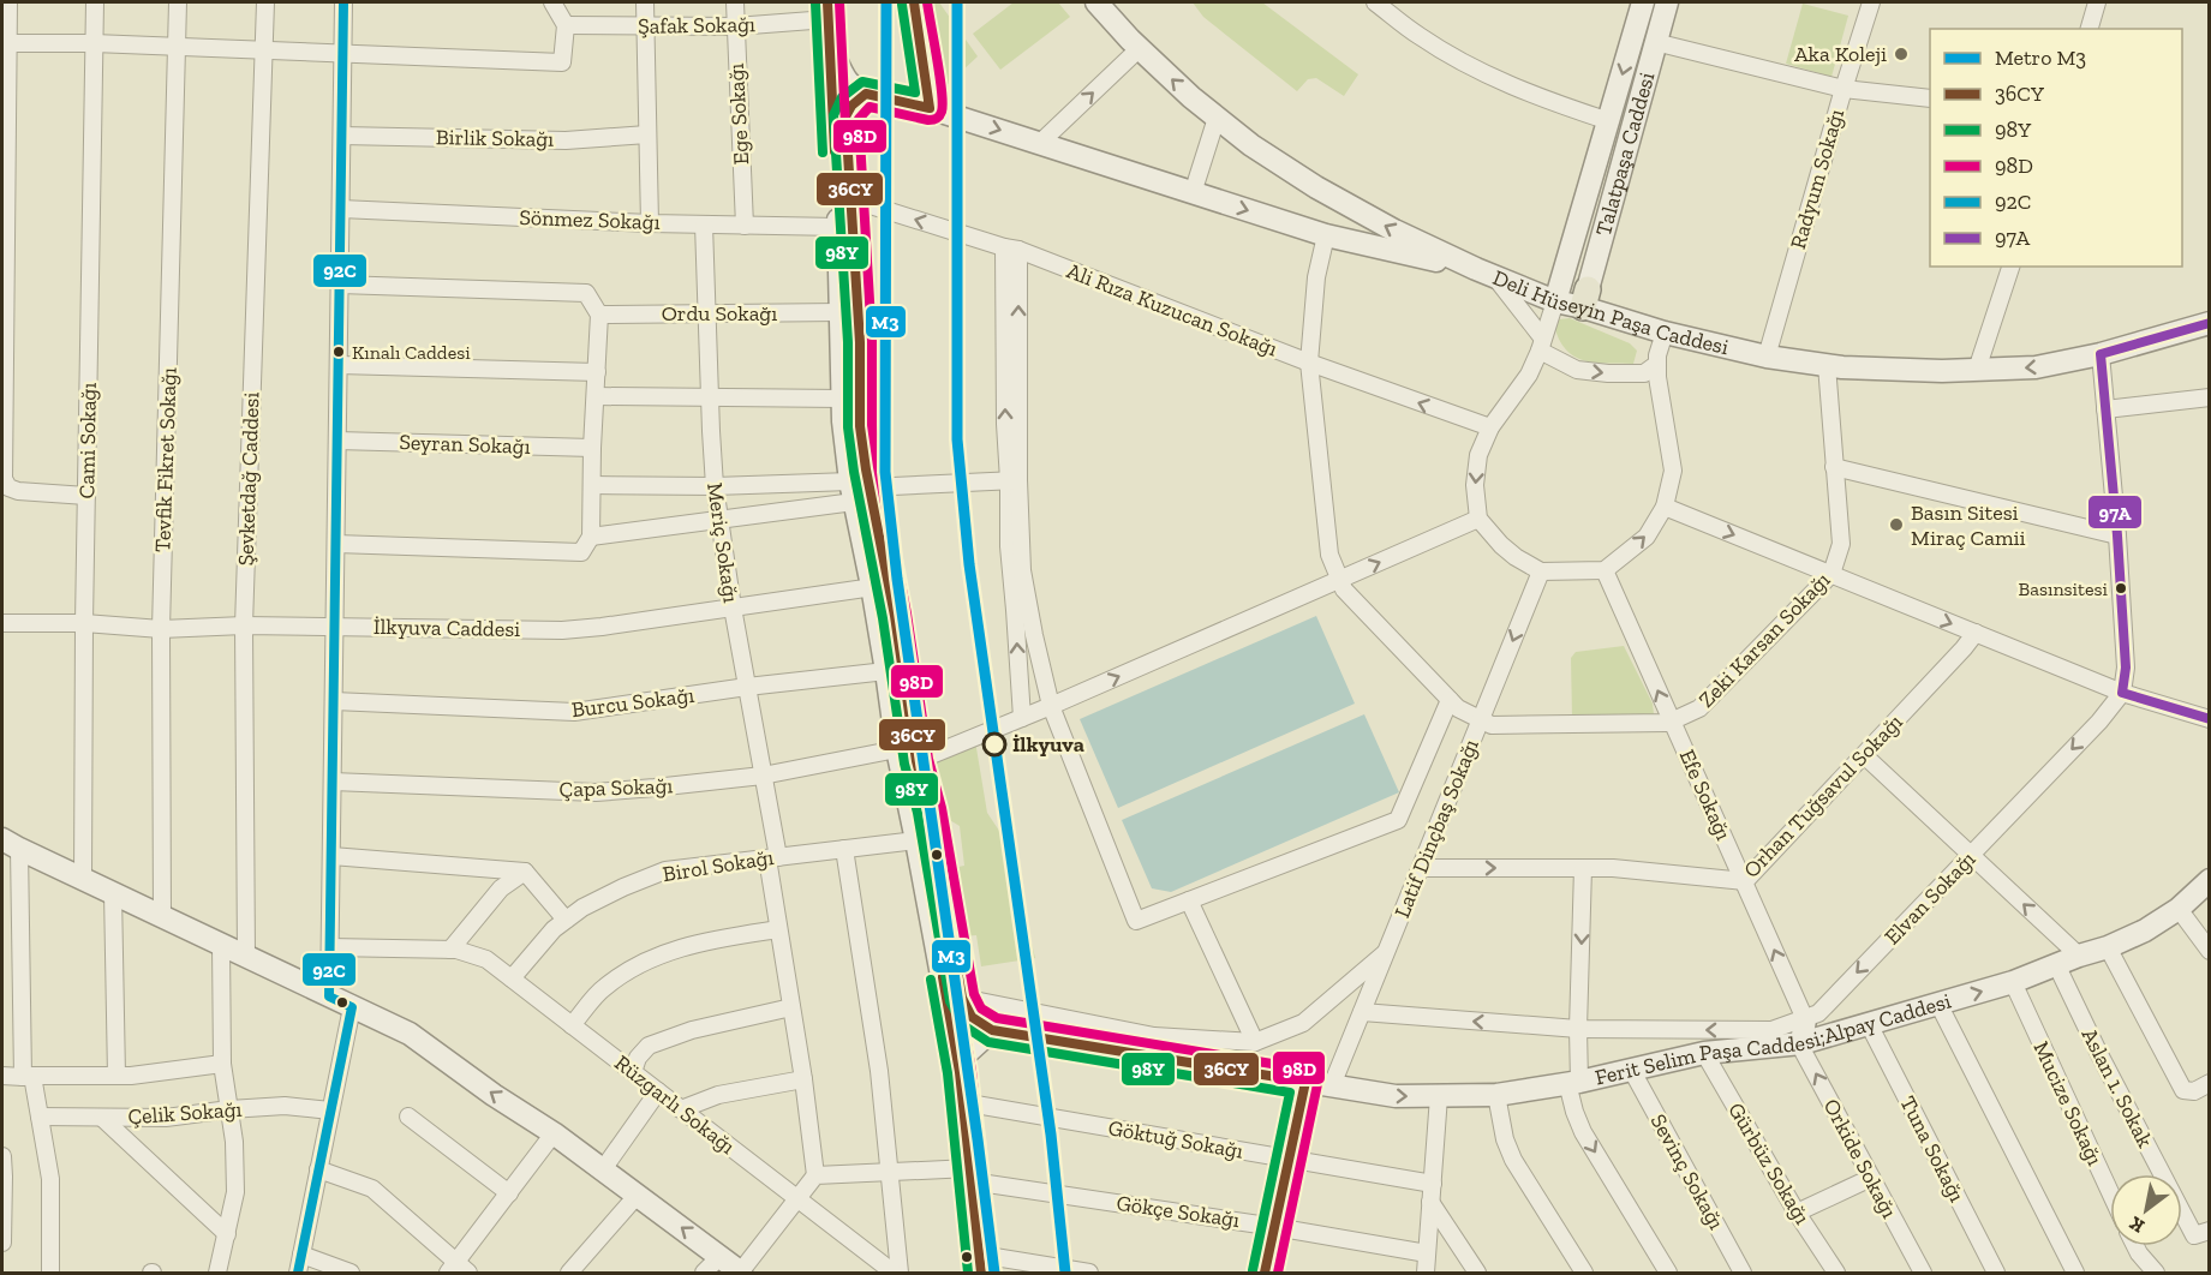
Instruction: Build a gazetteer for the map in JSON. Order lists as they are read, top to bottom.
{
  "streets": {
    "main road": ["Talatpaşa Caddesi", "Deli Hüseyin Paşa Caddesi", "Ferit Selim Paşa Caddesi;Alpay Caddesi"],
    "street": [
      "Şafak Sokağı",
      "Ege Sokağı",
      "Birlik Sokağı",
      "Radyum Sokağı",
      "Sönmez Sokağı",
      "Ali Rıza Kuzucan Sokağı",
      "Ordu Sokağı",
      "Cami Sokağı",
      "Seyran Sokağı",
      "Tevfik Fikret Sokağı",
      "Şevketdağ Caddesi",
      "Meriç Sokağı",
      "İlkyuva Caddesi",
      "Zeki Karsan Sokağı",
      "Burcu Sokağı",
      "Çapa Sokağı",
      "Efe Sokağı",
      "Orhan Tuğsavul Sokağı",
      "Latif Dinçbaş Sokağı",
      "Birol Sokağı",
      "Elvan Sokağı",
      "Aslan 1. Sokak",
      "Mucize Sokağı",
      "Rüzgarlı Sokağı",
      "Çelik Sokağı",
      "Göktuğ Sokağı",
      "Tuna Sokağı",
      "Orkide Sokağı",
      "Gürbüz Sokağı",
      "Sevinç Sokağı",
      "Gökçe Sokağı"
    ]
  },
  "crossings": [
    ["Şafak Sokağı", "Ege Sokağı"],
    ["Ege Sokağı", "Sönmez Sokağı"],
    ["Talatpaşa Caddesi", "Deli Hüseyin Paşa Caddesi"],
    ["Radyum Sokağı", "Deli Hüseyin Paşa Caddesi"],
    ["Sönmez Sokağı", "Meriç Sokağı"],
    ["Ali Rıza Kuzucan Sokağı", "Zeki Karsan Sokağı"],
    ["Deli Hüseyin Paşa Caddesi", "Zeki Karsan Sokağı"],
    ["Ordu Sokağı", "Meriç Sokağı"],
    ["Cami Sokağı", "İlkyuva Caddesi"],
    ["Tevfik Fikret Sokağı", "İlkyuva Caddesi"],
    ["Şevketdağ Caddesi", "İlkyuva Caddesi"],
    ["Meriç Sokağı", "İlkyuva Caddesi"],
    ["Meriç Sokağı", "Burcu Sokağı"],
    ["Meriç Sokağı", "Çapa Sokağı"],
    ["Meriç Sokağı", "Birol Sokağı"],
    ["Meriç Sokağı", "Gökçe Sokağı"],
    ["Zeki Karsan Sokağı", "Efe Sokağı"],
    ["Zeki Karsan Sokağı", "Latif Dinçbaş Sokağı"],
    ["Efe Sokağı", "Orhan Tuğsavul Sokağı"],
    ["Efe Sokağı", "Elvan Sokağı"],
    ["Orhan Tuğsavul Sokağı", "Latif Dinçbaş Sokağı"],
    ["Latif Dinçbaş Sokağı", "Elvan Sokağı"],
    ["Latif Dinçbaş Sokağı", "Ferit Selim Paşa Caddesi;Alpay Caddesi"],
    ["Birol Sokağı", "Rüzgarlı Sokağı"],
    ["Ferit Selim Paşa Caddesi;Alpay Caddesi", "Aslan 1. Sokak"],
    ["Ferit Selim Paşa Caddesi;Alpay Caddesi", "Mucize Sokağı"],
    ["Ferit Selim Paşa Caddesi;Alpay Caddesi", "Tuna Sokağı"],
    ["Ferit Selim Paşa Caddesi;Alpay Caddesi", "Orkide Sokağı"],
    ["Ferit Selim Paşa Caddesi;Alpay Caddesi", "Gürbüz Sokağı"],
    ["Ferit Selim Paşa Caddesi;Alpay Caddesi", "Sevinç Sokağı"]
  ],
  "one_way": ["Ali Rıza Kuzucan Sokağı", "Efe Sokağı", "Elvan Sokağı"],
  "places": [
    "Aka Koleji",
    "Kınalı Caddesi",
    "Basın Sitesi Miraç Camii",
    "Basınsitesi",
    "İlkyuva"
  ],
  "lines": [
    "metro line M3",
    "transit line 36CY",
    "transit line 98D",
    "transit line 92C",
    "transit line 98Y",
    "transit line 97A"
  ],
  "legend": [
    "Metro M3",
    "36CY",
    "98Y",
    "98D",
    "92C",
    "97A"
  ],
  "north": "bottom left"
}
